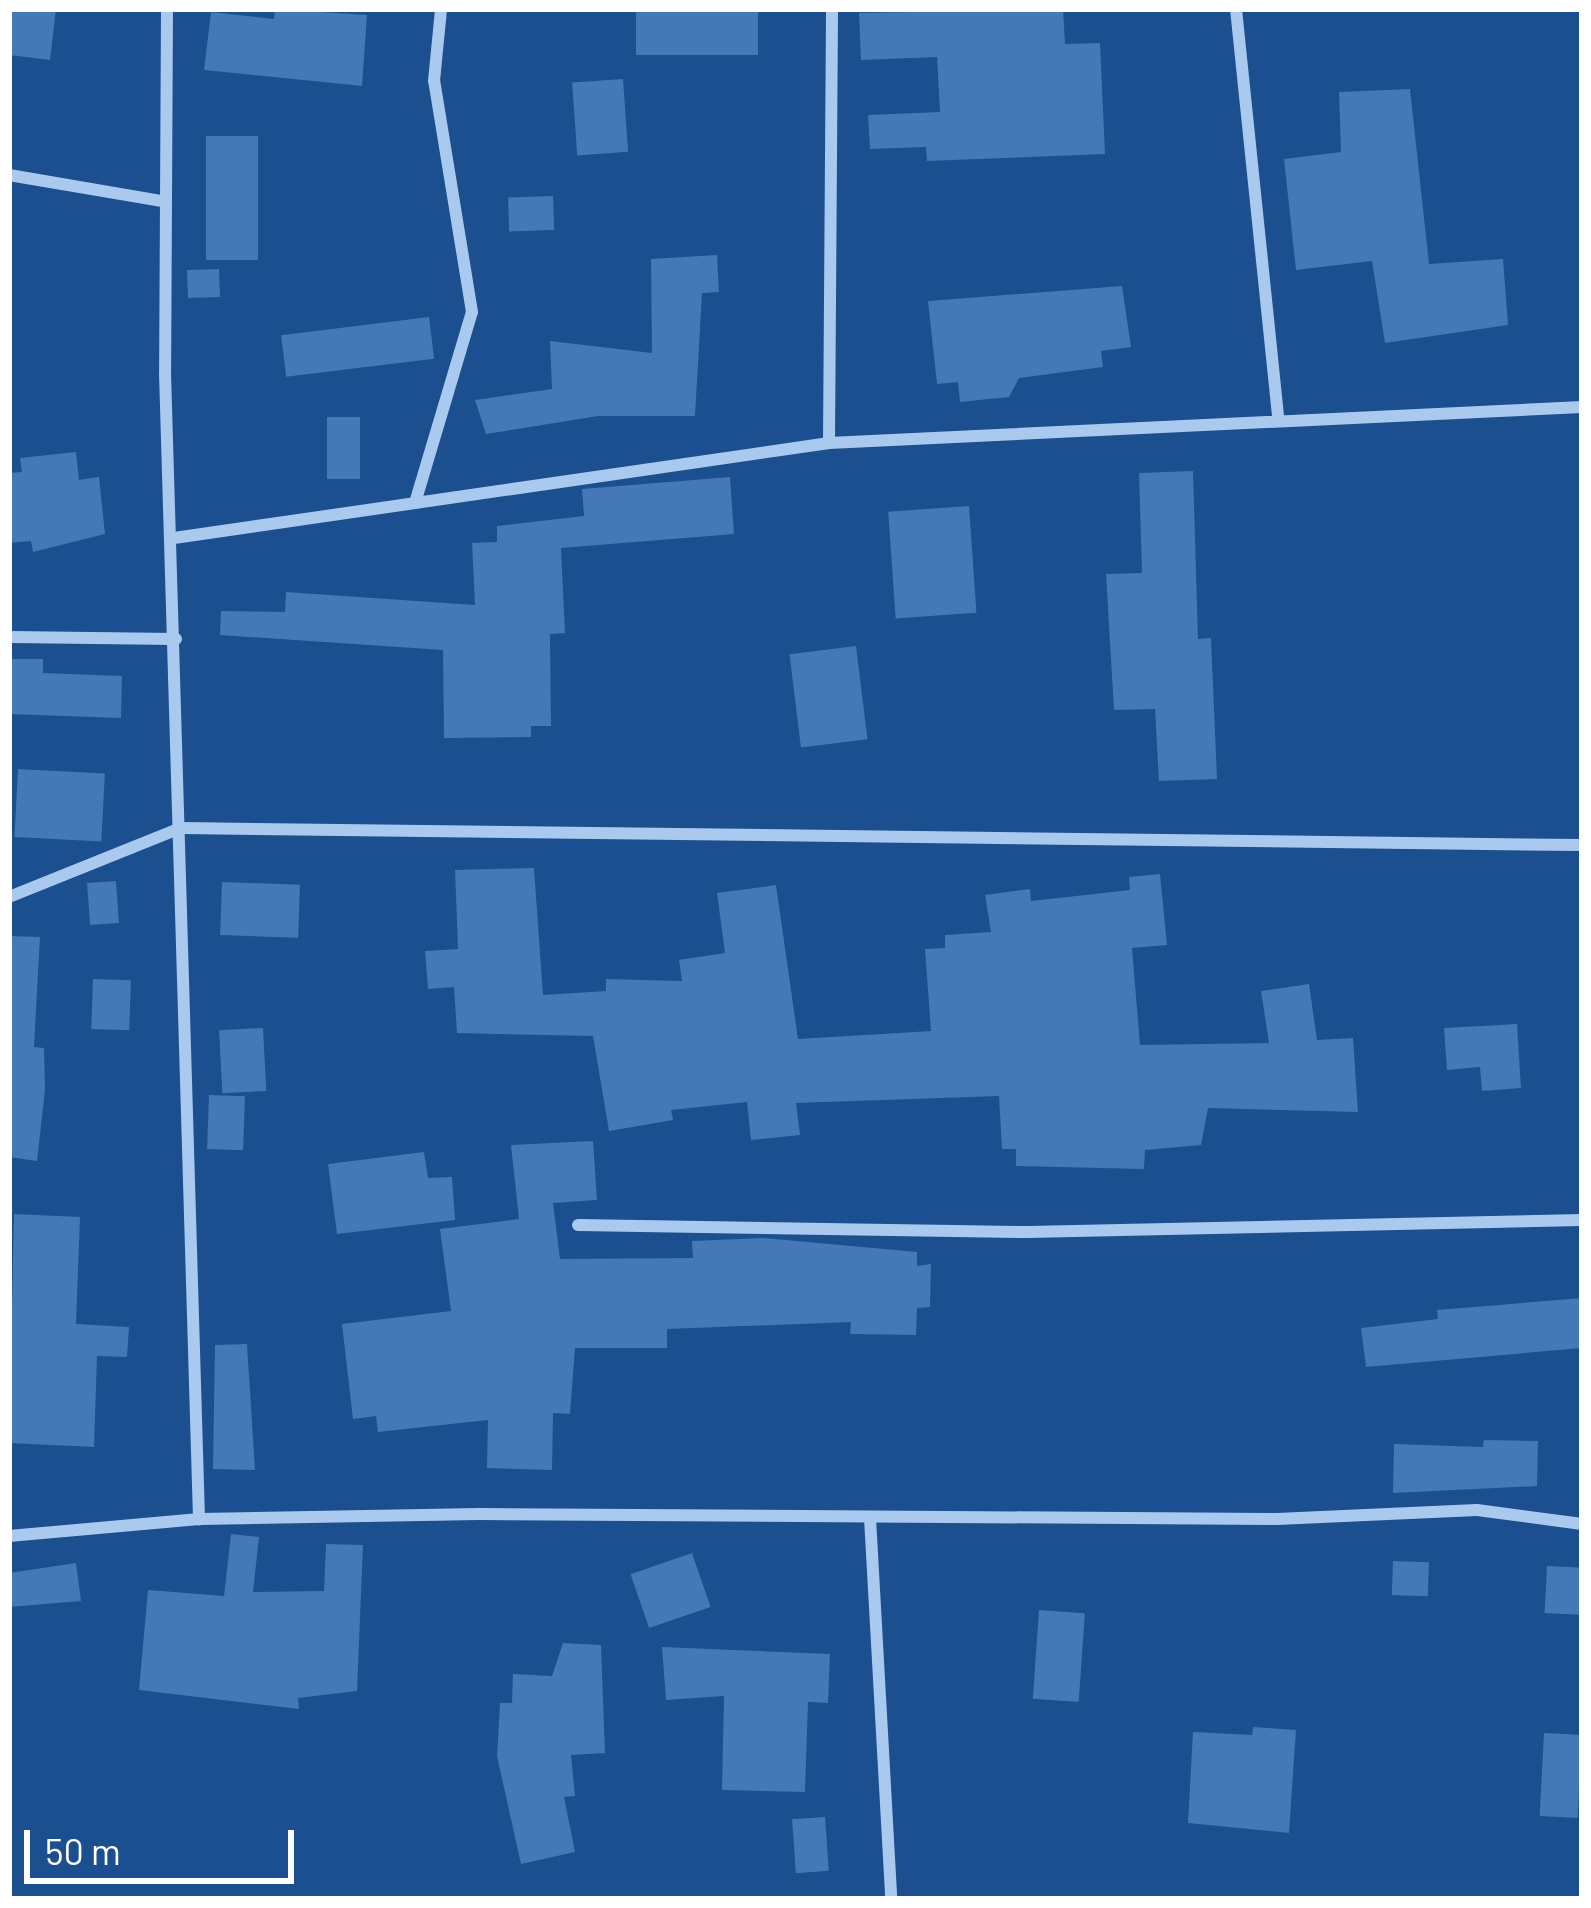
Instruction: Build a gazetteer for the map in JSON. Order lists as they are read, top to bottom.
{
  "scale_bar": "50 m"
}
